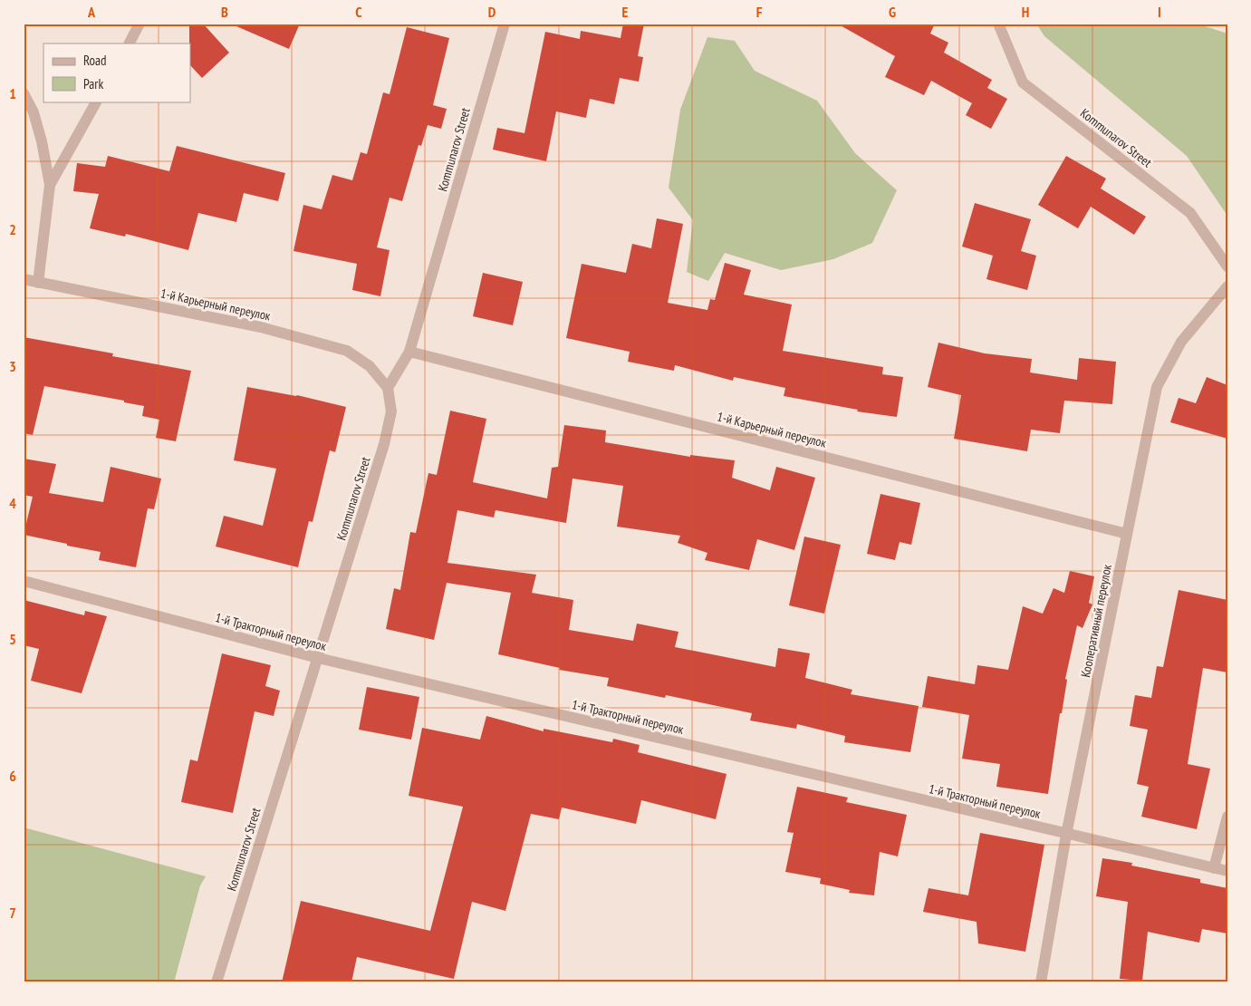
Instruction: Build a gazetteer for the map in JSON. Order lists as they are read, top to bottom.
{
  "streets": {
    "street": [
      "Kommunarov Street",
      "1-й Карьерный переулок",
      "Кооперативный переулок",
      "1-й Тракторный переулок"
    ]
  },
  "crossings": [
    ["Kommunarov Street", "1-й Карьерный переулок"],
    ["Kommunarov Street", "1-й Тракторный переулок"],
    ["1-й Карьерный переулок", "Кооперативный переулок"],
    ["Кооперативный переулок", "1-й Тракторный переулок"]
  ],
  "legend": ["Road", "Park"],
  "grid": {
    "columns": [
      "A",
      "B",
      "C",
      "D",
      "E",
      "F",
      "G",
      "H",
      "I"
    ],
    "rows": [
      "1",
      "2",
      "3",
      "4",
      "5",
      "6",
      "7"
    ]
  }
}
